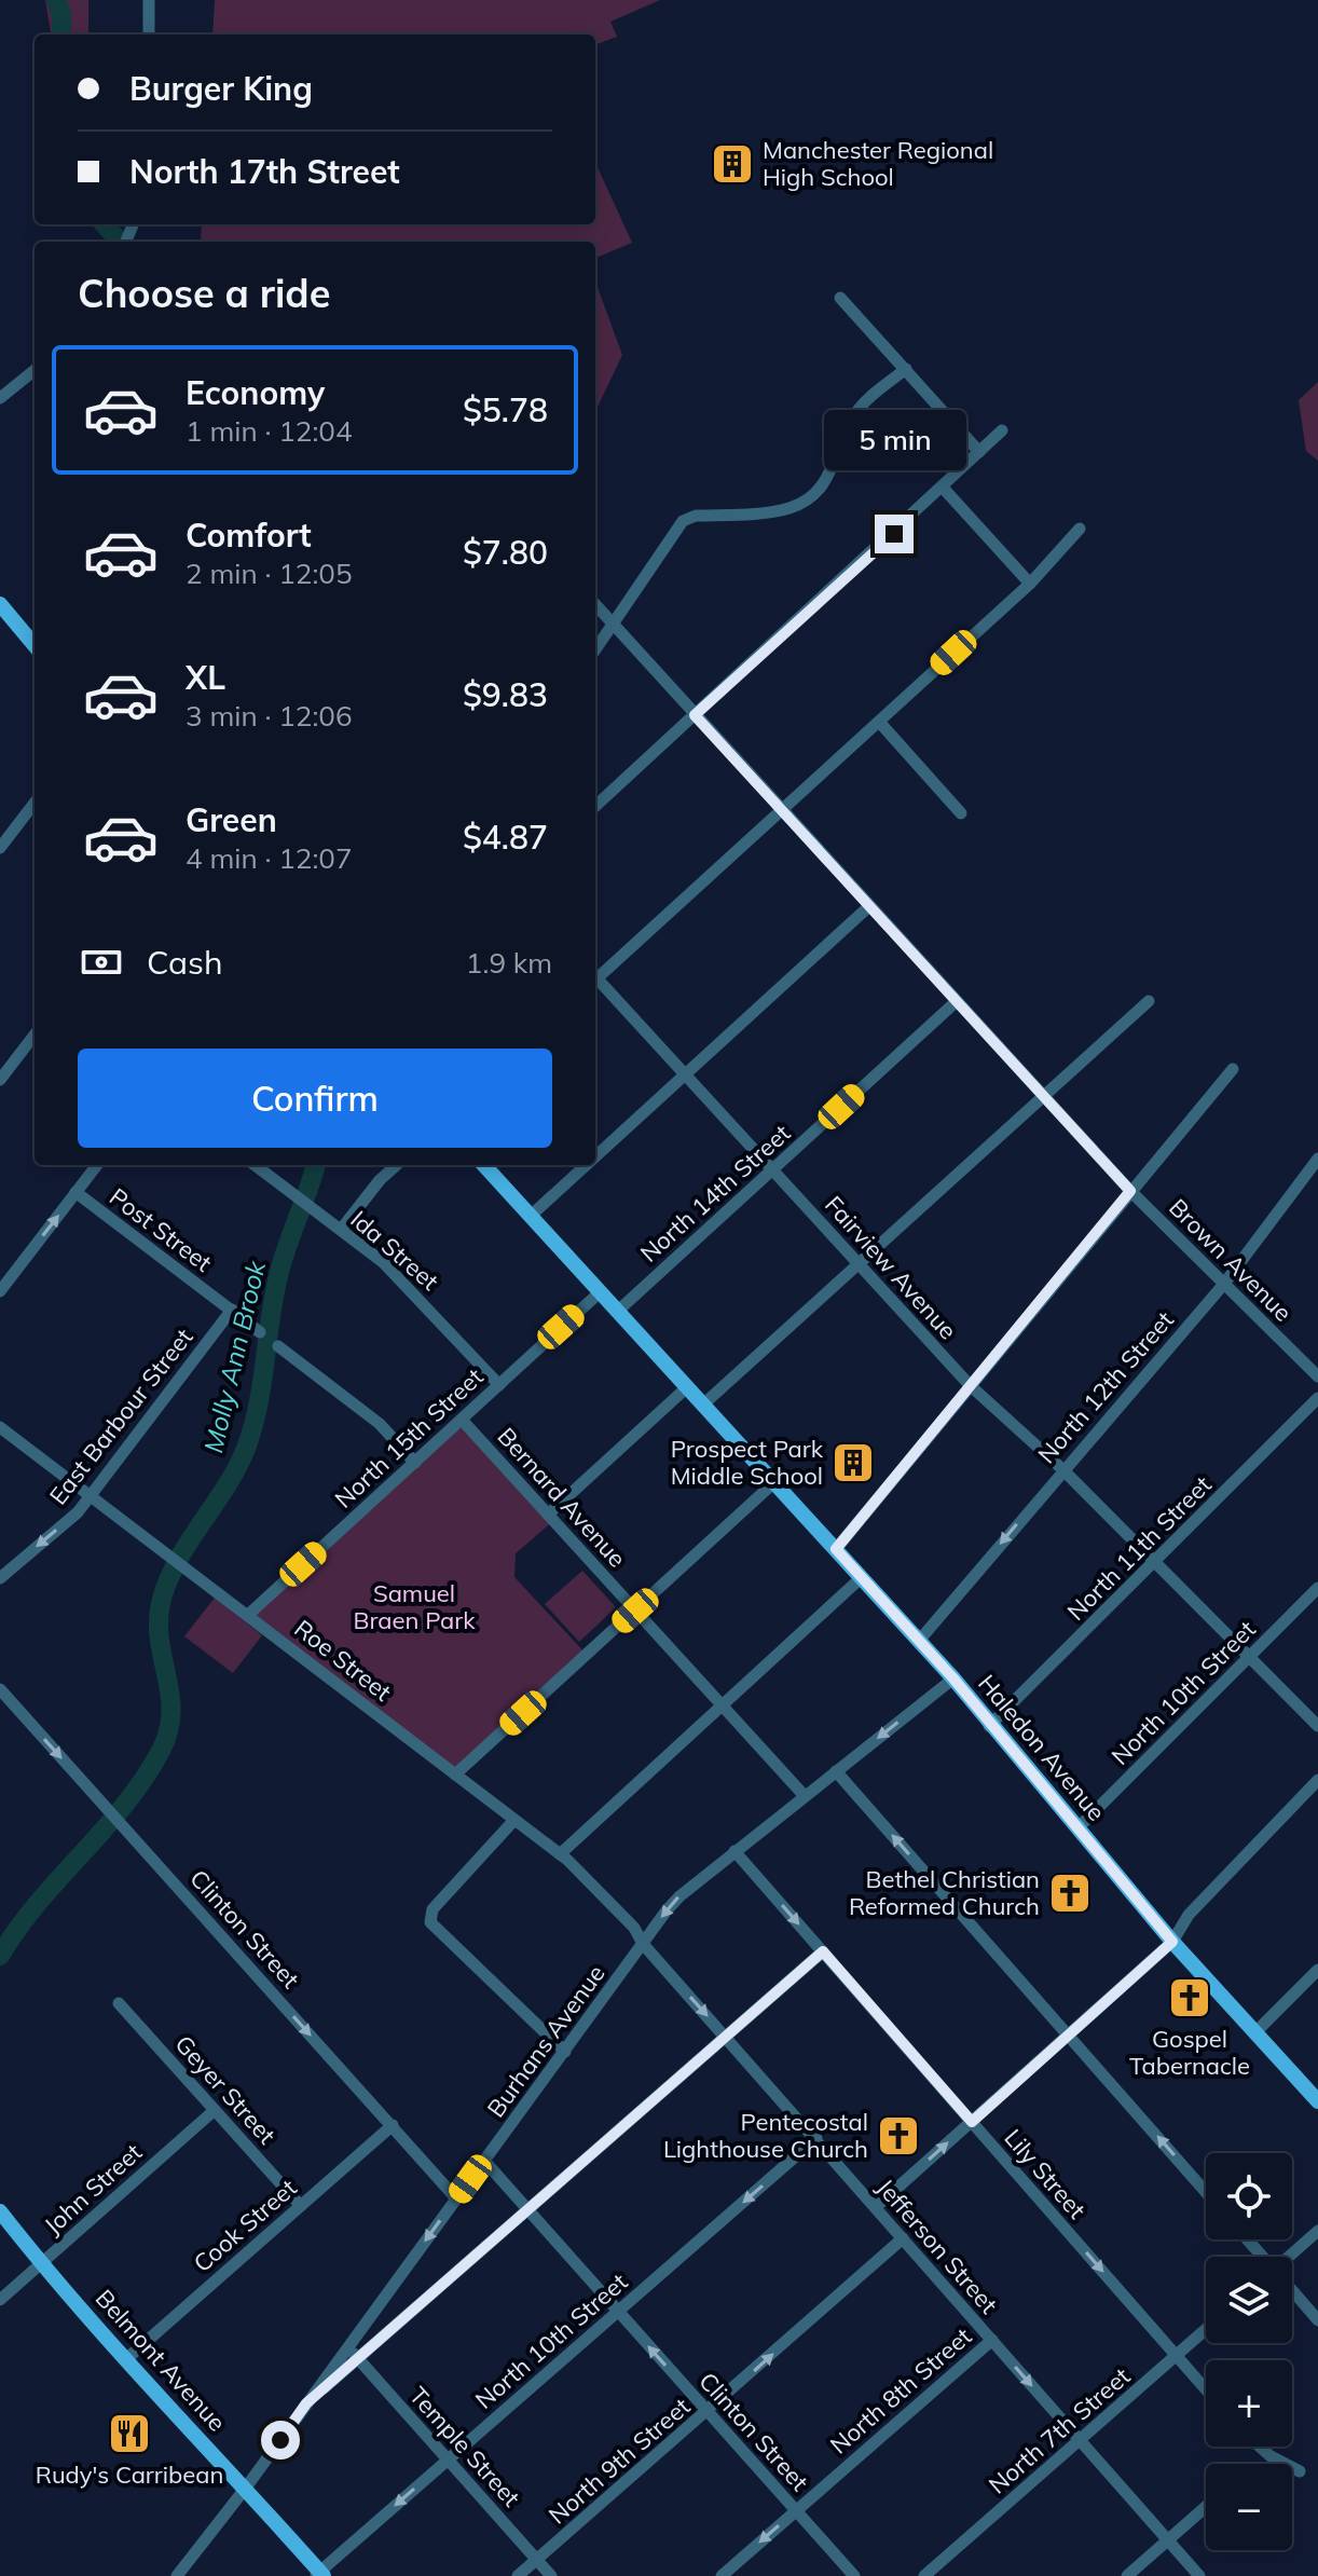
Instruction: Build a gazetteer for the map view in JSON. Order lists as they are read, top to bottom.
{
  "streets": {
    "main road": ["Haledon Avenue", "Belmont Avenue"],
    "street": [
      "North 14th Street",
      "Post Street",
      "Ida Street",
      "Brown Avenue",
      "Fairview Avenue",
      "North 12th Street",
      "East Barbour Street",
      "North 15th Street",
      "Bernard Avenue",
      "North 11th Street",
      "Roe Street",
      "North 10th Street",
      "Clinton Street",
      "Burhans Avenue",
      "Geyer Street",
      "Lily Street",
      "John Street",
      "Cook Street",
      "Jefferson Street",
      "North 8th Street",
      "North 7th Street",
      "Temple Street",
      "North 9th Street"
    ]
  },
  "crossings": [
    ["North 14th Street", "Brown Avenue"],
    ["North 14th Street", "Fairview Avenue"],
    ["North 14th Street", "Haledon Avenue"],
    ["Post Street", "East Barbour Street"],
    ["Ida Street", "North 15th Street"],
    ["Brown Avenue", "North 12th Street"],
    ["Fairview Avenue", "North 12th Street"],
    ["Fairview Avenue", "North 11th Street"],
    ["Fairview Avenue", "North 10th Street"],
    ["North 12th Street", "Haledon Avenue"],
    ["East Barbour Street", "Roe Street"],
    ["North 15th Street", "Bernard Avenue"],
    ["North 15th Street", "Roe Street"],
    ["North 15th Street", "Haledon Avenue"],
    ["Bernard Avenue", "Burhans Avenue"],
    ["North 11th Street", "Haledon Avenue"],
    ["Roe Street", "Burhans Avenue"],
    ["Roe Street", "Jefferson Street"],
    ["North 10th Street", "Haledon Avenue"],
    ["North 10th Street", "Clinton Street"],
    ["North 10th Street", "Jefferson Street"],
    ["North 10th Street", "Belmont Avenue"],
    ["North 10th Street", "Temple Street"],
    ["Haledon Avenue", "Burhans Avenue"],
    ["Clinton Street", "Burhans Avenue"],
    ["Clinton Street", "Cook Street"],
    ["Clinton Street", "North 8th Street"],
    ["Clinton Street", "North 9th Street"],
    ["Burhans Avenue", "Lily Street"],
    ["Burhans Avenue", "Jefferson Street"],
    ["Burhans Avenue", "Belmont Avenue"],
    ["Burhans Avenue", "Temple Street"],
    ["Geyer Street", "John Street"],
    ["Geyer Street", "Cook Street"],
    ["Lily Street", "North 7th Street"],
    ["John Street", "Belmont Avenue"],
    ["Cook Street", "Belmont Avenue"],
    ["Jefferson Street", "North 8th Street"],
    ["Jefferson Street", "North 7th Street"],
    ["Jefferson Street", "North 9th Street"],
    ["Temple Street", "North 9th Street"]
  ],
  "one_way": [
    "North 12th Street",
    "North 10th Street",
    "Lily Street",
    "North 9th Street"
  ],
  "water": ["Molly Ann Brook"],
  "parks": ["Samuel Braen Park"],
  "places": {
    "building": ["Manchester Regional High School", "Prospect Park Middle School"],
    "church": ["Bethel Christian Reformed Church", "Gospel Tabernacle", "Pentecostal Lighthouse Church"],
    "restaurant": ["Rudy's Carribean"]
  },
  "page": {
    "banner": ["Burger King", "North 17th Street"],
    "heading": "Choose a ride",
    "list": [
      {
        "name": "Economy",
        "note": "1 min · 12:04",
        "value": "$5.78"
      },
      {
        "name": "Comfort",
        "note": "2 min · 12:05",
        "value": "$7.80"
      },
      {
        "name": "XL",
        "note": "3 min · 12:06",
        "value": "$9.83"
      },
      {
        "name": "Green",
        "note": "4 min · 12:07",
        "value": "$4.87"
      }
    ],
    "bubble": "5 min",
    "pay": ["Cash", "1.9 km"],
    "buttons": "Confirm",
    "map_buttons": ["+", "−"]
  }
}
